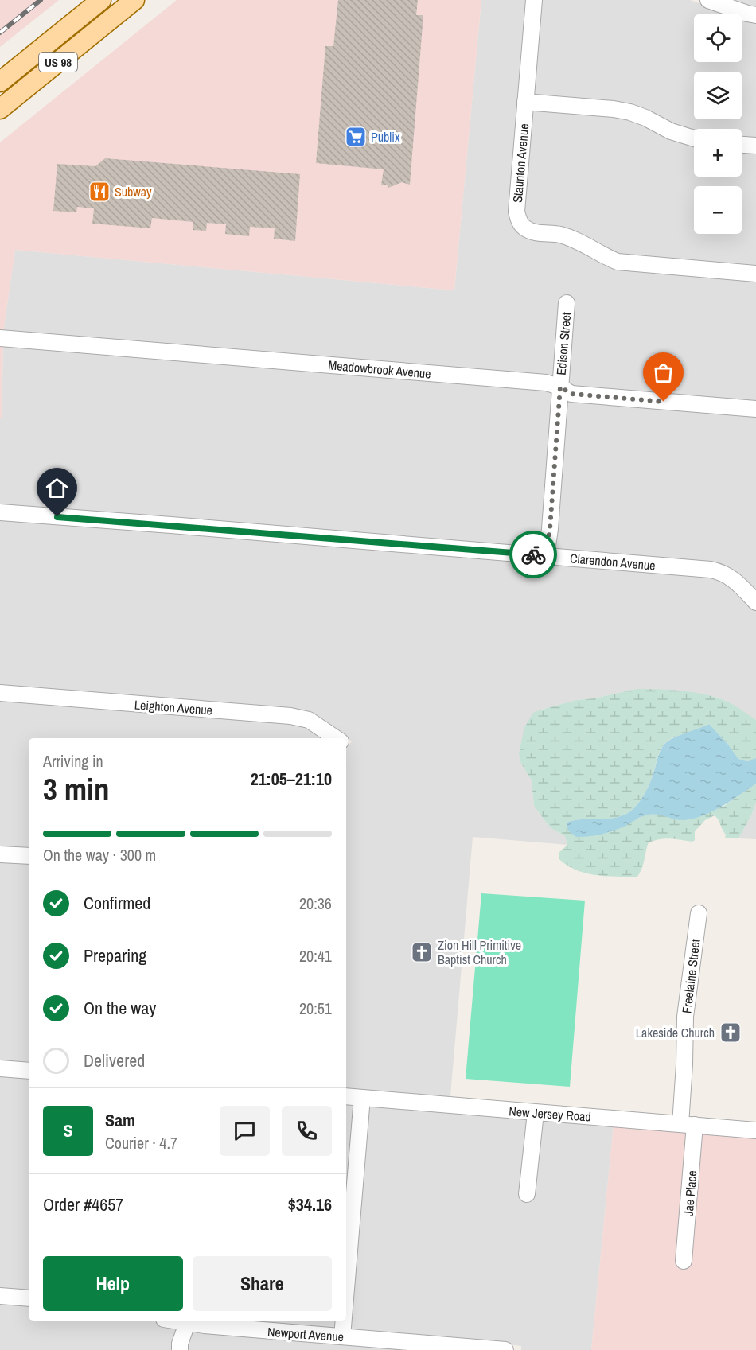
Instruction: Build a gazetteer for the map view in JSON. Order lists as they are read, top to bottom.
{
  "streets": {
    "main road": ["US 98"],
    "street": [
      "Staunton Avenue",
      "Edison Street",
      "Meadowbrook Avenue",
      "Clarendon Avenue",
      "Leighton Avenue",
      "Freelaine Street",
      "New Jersey Road",
      "Jae Place",
      "Newport Avenue"
    ]
  },
  "crossings": [
    ["Edison Street", "Meadowbrook Avenue"],
    ["Edison Street", "Clarendon Avenue"],
    ["Freelaine Street", "New Jersey Road"],
    ["Freelaine Street", "Jae Place"],
    ["New Jersey Road", "Jae Place"]
  ],
  "places": {
    "supermarket": ["Publix"],
    "restaurant": ["Subway"],
    "church": ["Zion Hill Primitive Baptist Church", "Lakeside Church"]
  },
  "page": {
    "map_buttons": ["+", "−"],
    "heading": ["3 min", "Arriving in", "21:05–21:10"],
    "panel": [
      "Sam",
      "Courier · 4.7",
      "Order #4657",
      "$34.16"
    ],
    "bar": "On the way · 300 m",
    "list": [
      ["Confirmed", "20:36"],
      ["Preparing", "20:41"],
      ["On the way", "20:51"],
      "Delivered"
    ],
    "round": "S",
    "buttons": ["Help", "Share"]
  }
}
